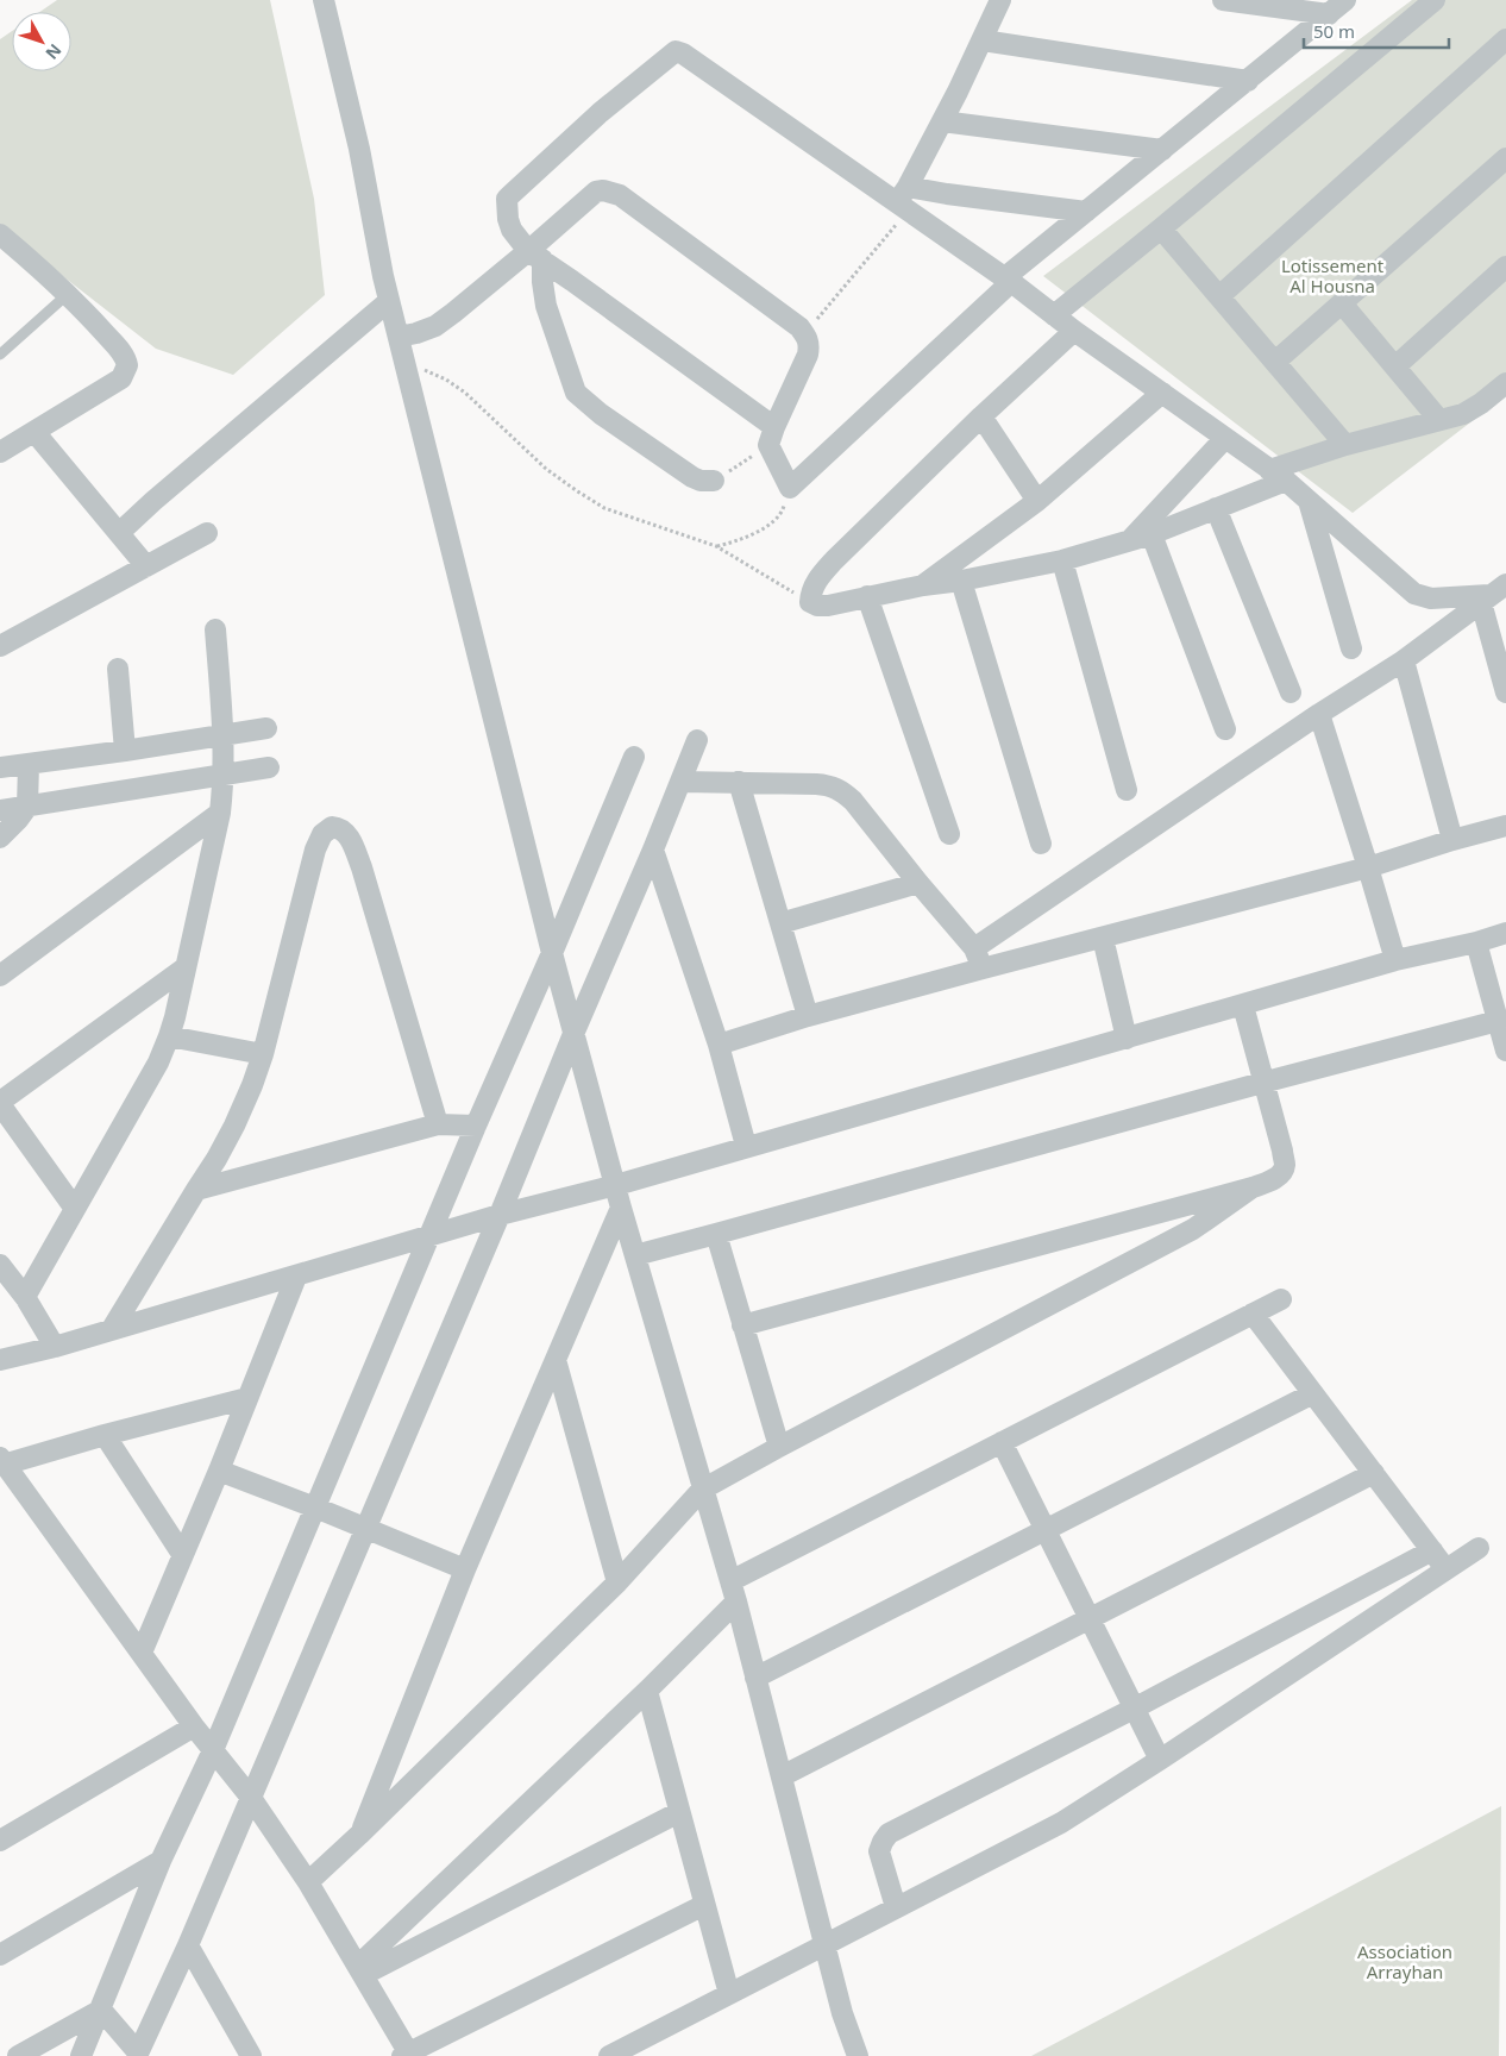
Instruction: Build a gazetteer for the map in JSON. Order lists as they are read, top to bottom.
{
  "parks": ["Lotissement Al Housna", "Association Arrayhan"],
  "scale_bar": "50 m",
  "north": "bottom right"
}
